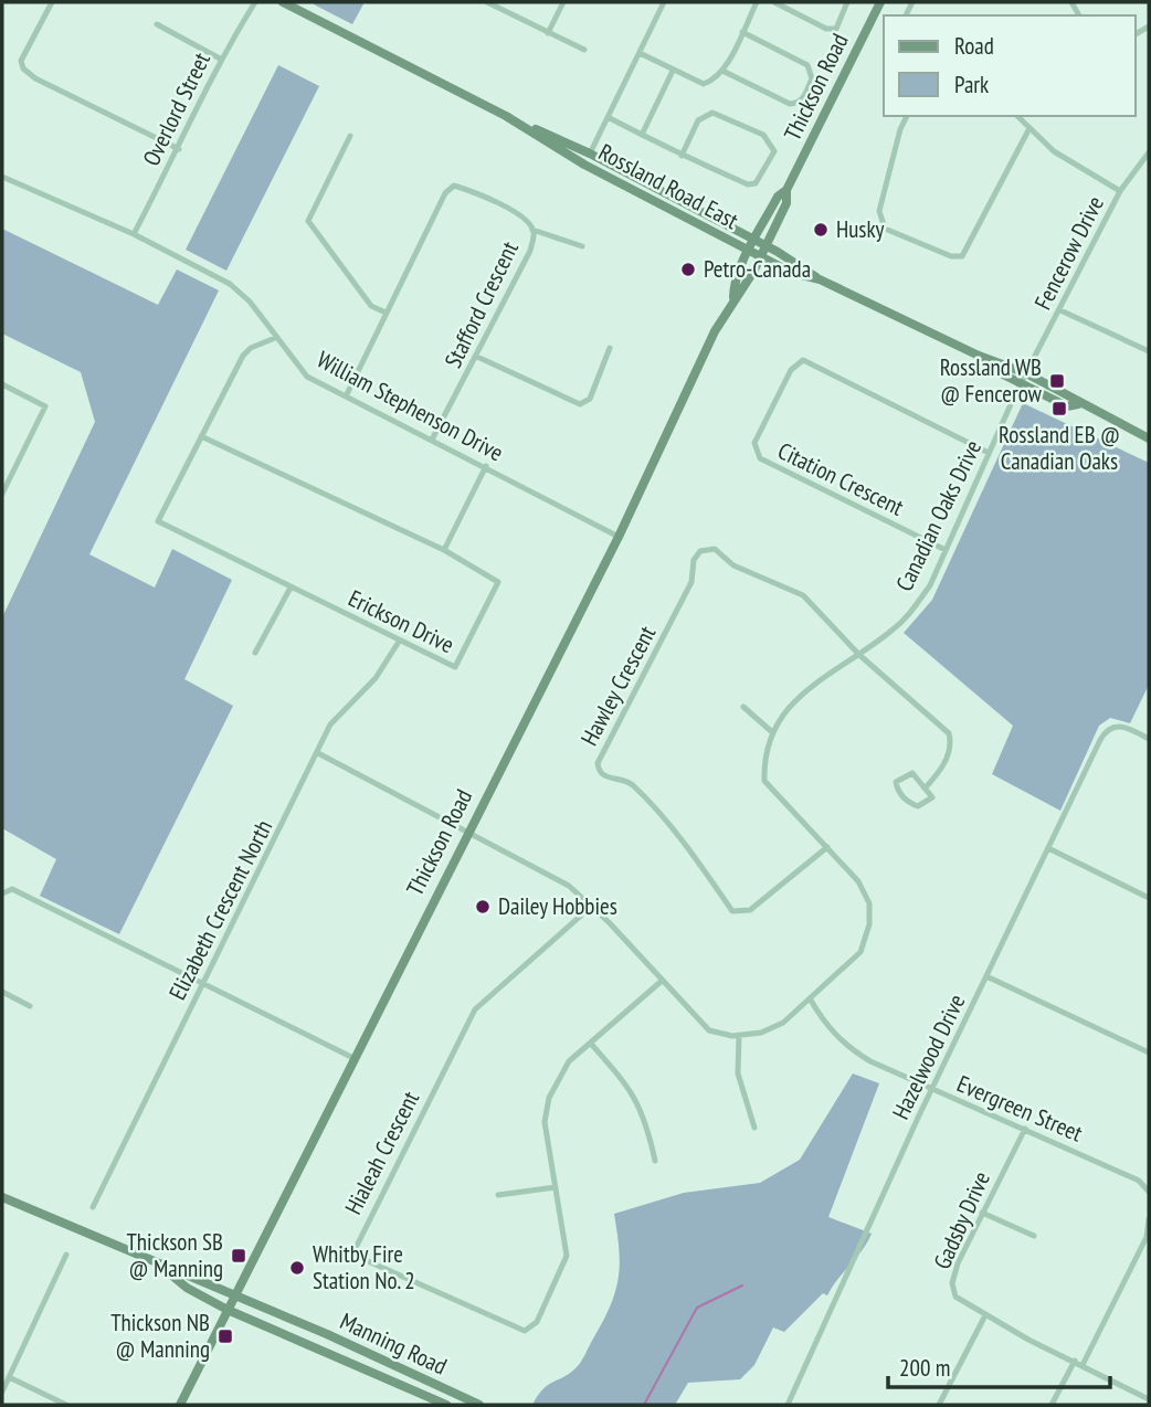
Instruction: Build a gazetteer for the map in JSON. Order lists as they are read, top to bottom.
{
  "streets": {
    "main road": ["Thickson Road", "Rossland Road East", "Manning Road"],
    "street": [
      "Overlord Street",
      "Fencerow Drive",
      "Stafford Crescent",
      "William Stephenson Drive",
      "Citation Crescent",
      "Canadian Oaks Drive",
      "Erickson Drive",
      "Hawley Crescent",
      "Elizabeth Crescent North",
      "Hazelwood Drive",
      "Evergreen Street",
      "Hialeah Crescent",
      "Gadsby Drive"
    ]
  },
  "crossings": [
    ["Thickson Road", "Rossland Road East"],
    ["Thickson Road", "William Stephenson Drive"],
    ["Thickson Road", "Manning Road"],
    ["Overlord Street", "William Stephenson Drive"],
    ["Rossland Road East", "Fencerow Drive"],
    ["Rossland Road East", "Canadian Oaks Drive"],
    ["Fencerow Drive", "Canadian Oaks Drive"],
    ["Stafford Crescent", "William Stephenson Drive"],
    ["William Stephenson Drive", "Erickson Drive"],
    ["Citation Crescent", "Canadian Oaks Drive"],
    ["Canadian Oaks Drive", "Hawley Crescent"],
    ["Canadian Oaks Drive", "Evergreen Street"],
    ["Erickson Drive", "Elizabeth Crescent North"],
    ["Hazelwood Drive", "Evergreen Street"],
    ["Evergreen Street", "Gadsby Drive"]
  ],
  "places": {
    "other": [
      "Husky",
      "Petro-Canada",
      "Dailey Hobbies",
      "Whitby Fire Station No. 2"
    ],
    "transit": [
      "Rossland WB @ Fencerow",
      "Rossland EB @ Canadian Oaks",
      "Thickson SB @ Manning",
      "Thickson NB @ Manning"
    ]
  },
  "legend": ["Road", "Park"],
  "scale_bar": "200 m"
}
